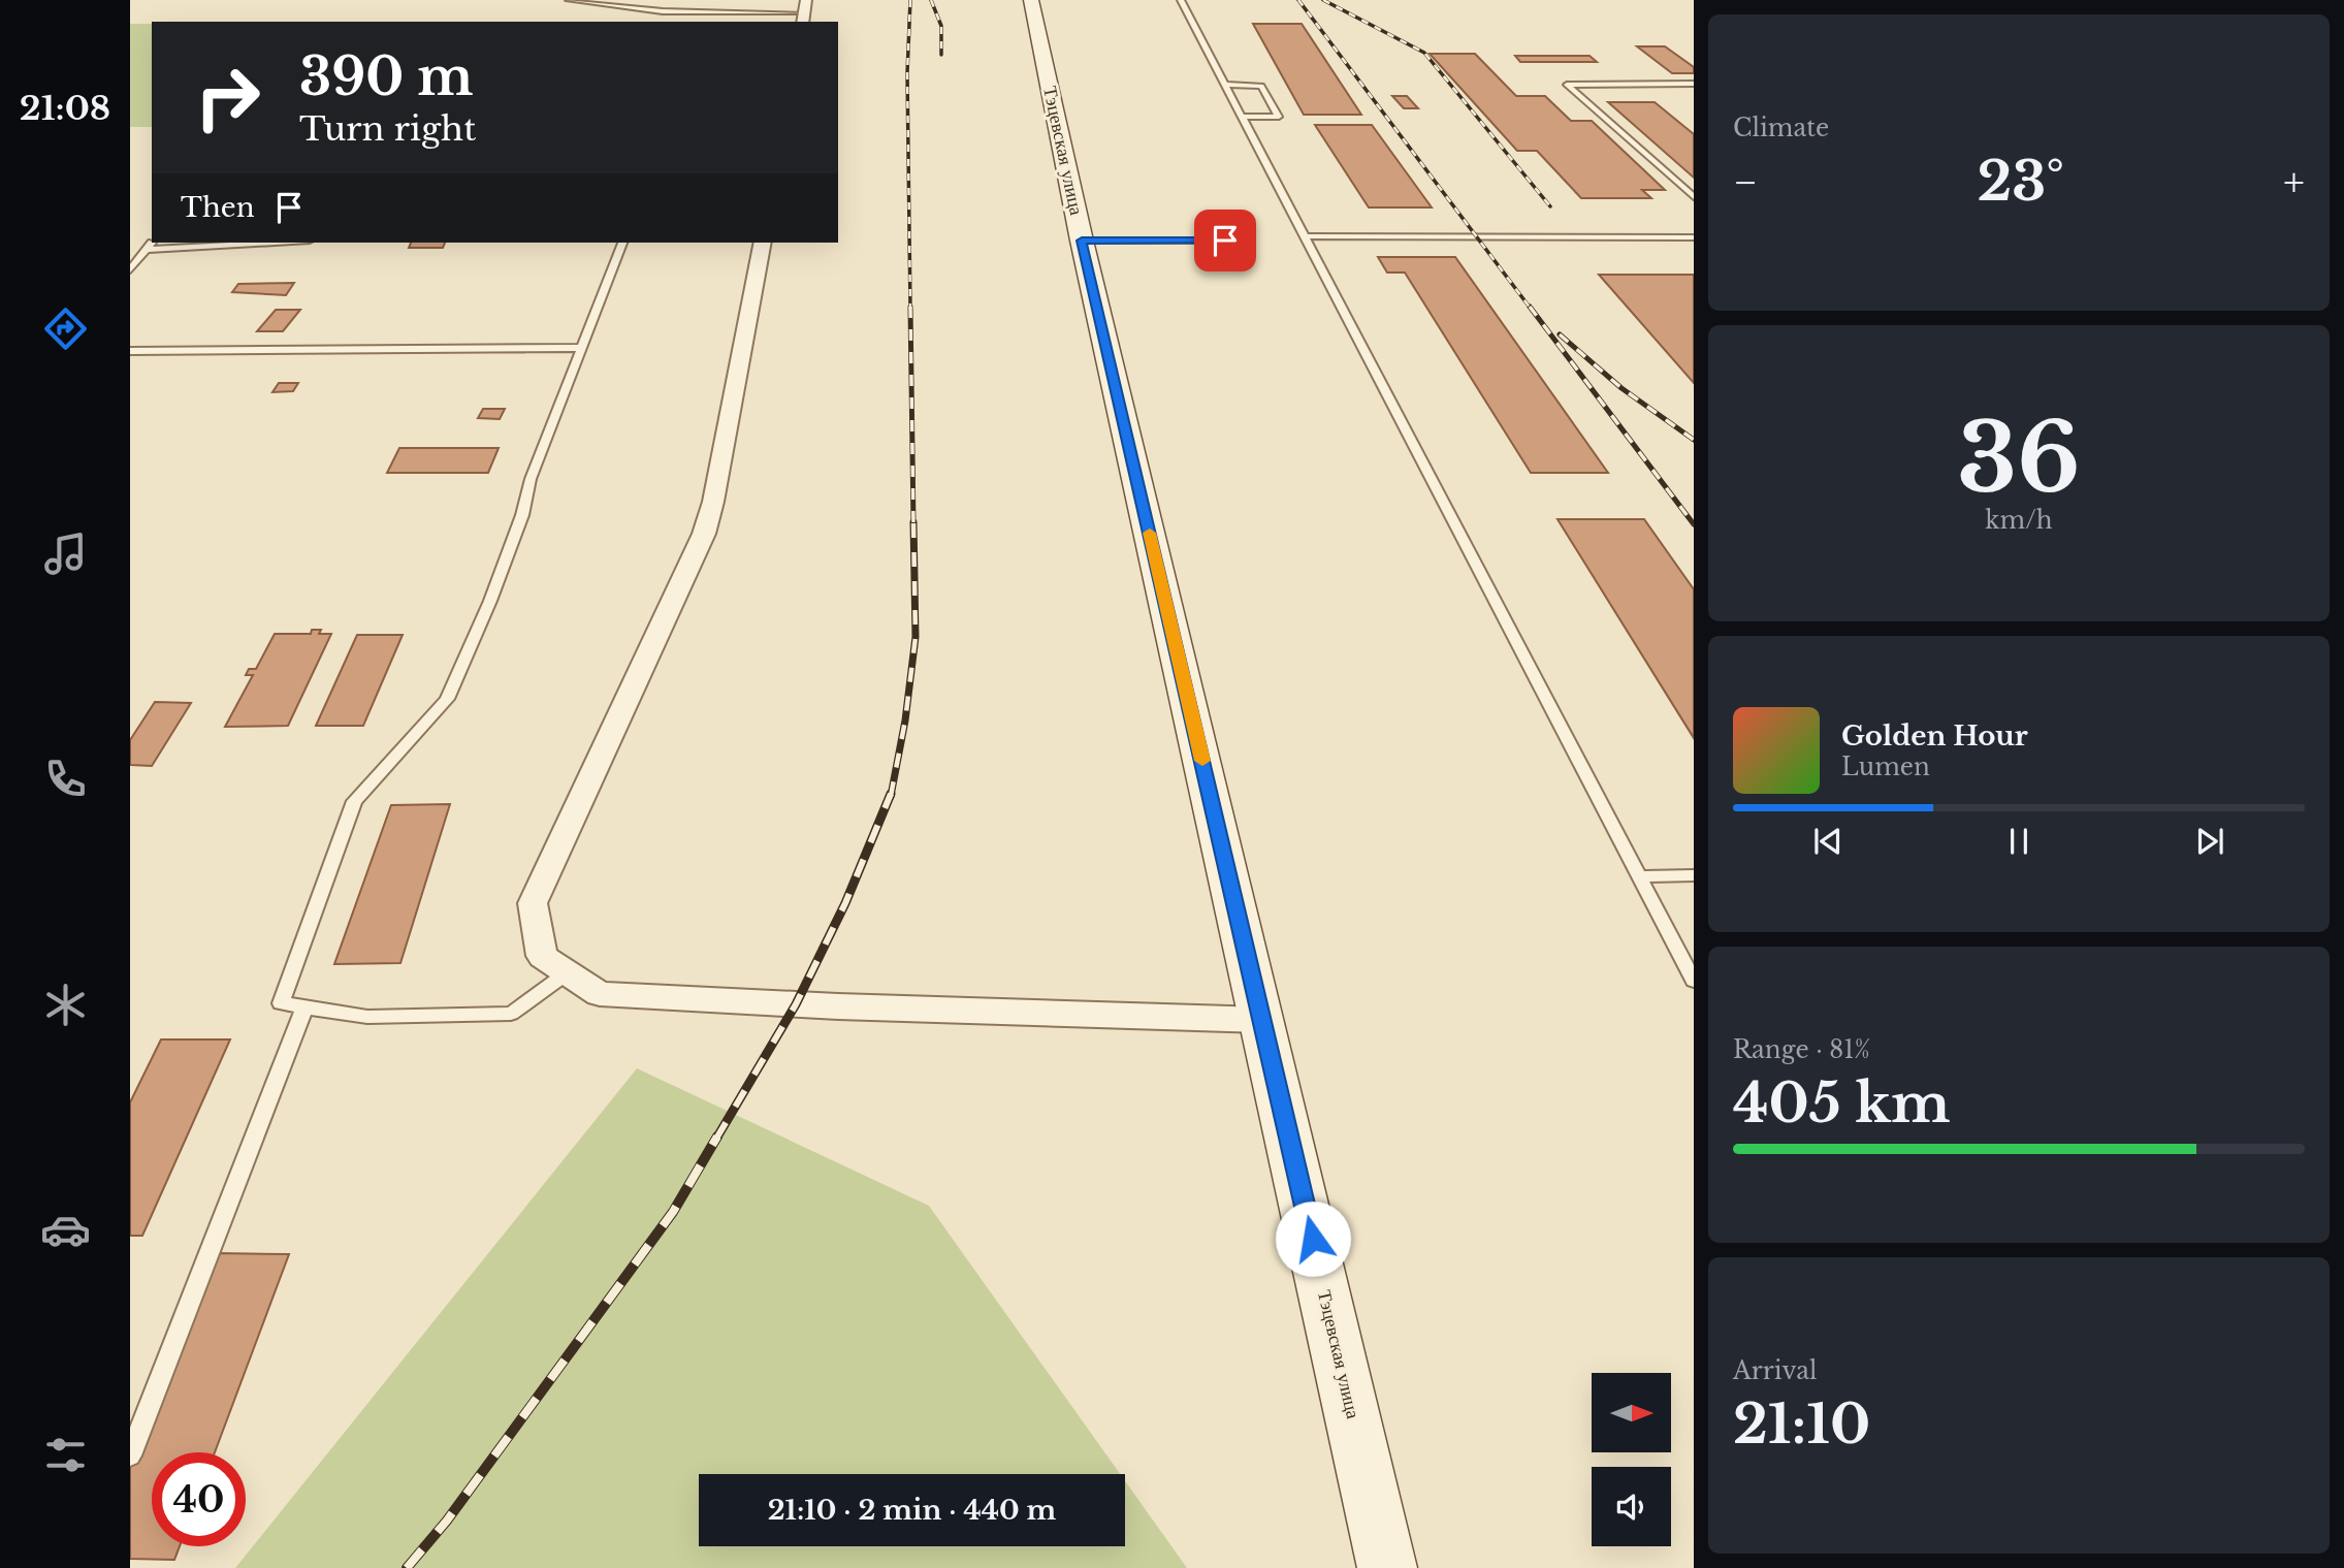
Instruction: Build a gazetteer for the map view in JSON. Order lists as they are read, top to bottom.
{
  "streets": {
    "street": ["Тэцевская улица"]
  },
  "north": "right",
  "page": {
    "tabs": "21:08",
    "tile": [
      "Climate",
      ["36", "km/h"],
      ["Range · 81%", "405 km"],
      ["Arrival", "21:10"]
    ],
    "turn": ["390 m", "Turn right"],
    "heat": ["−", "23°", "+"],
    "then": "Then",
    "song": ["Golden Hour", "Lumen"],
    "limit": "40",
    "trip": "21:10 · 2 min · 440 m"
  }
}
